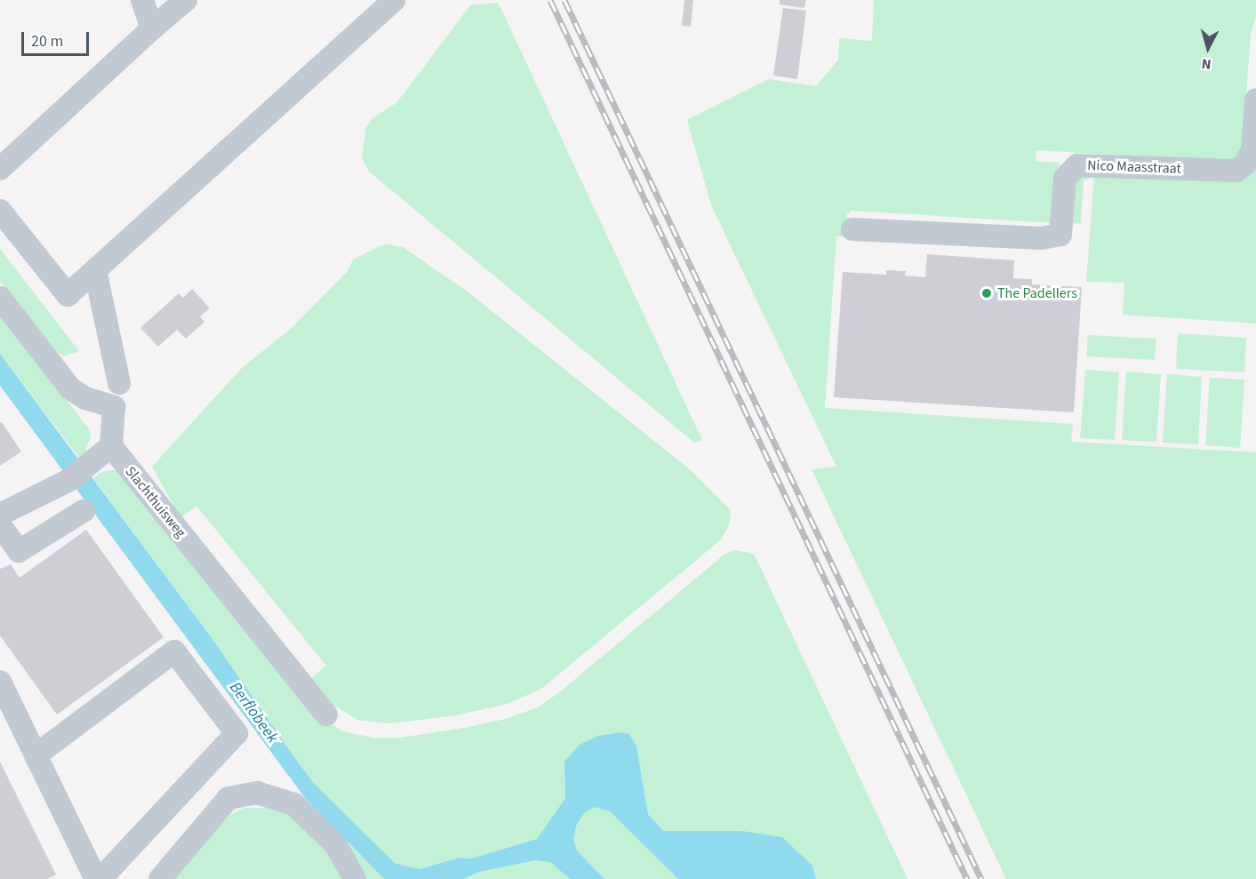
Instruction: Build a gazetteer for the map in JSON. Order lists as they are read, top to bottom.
{
  "streets": {
    "street": ["Nico Maasstraat", "Slachthuisweg"]
  },
  "water": ["Berflobeek"],
  "places": ["The Padellers"],
  "scale_bar": "20 m",
  "north": "bottom"
}
